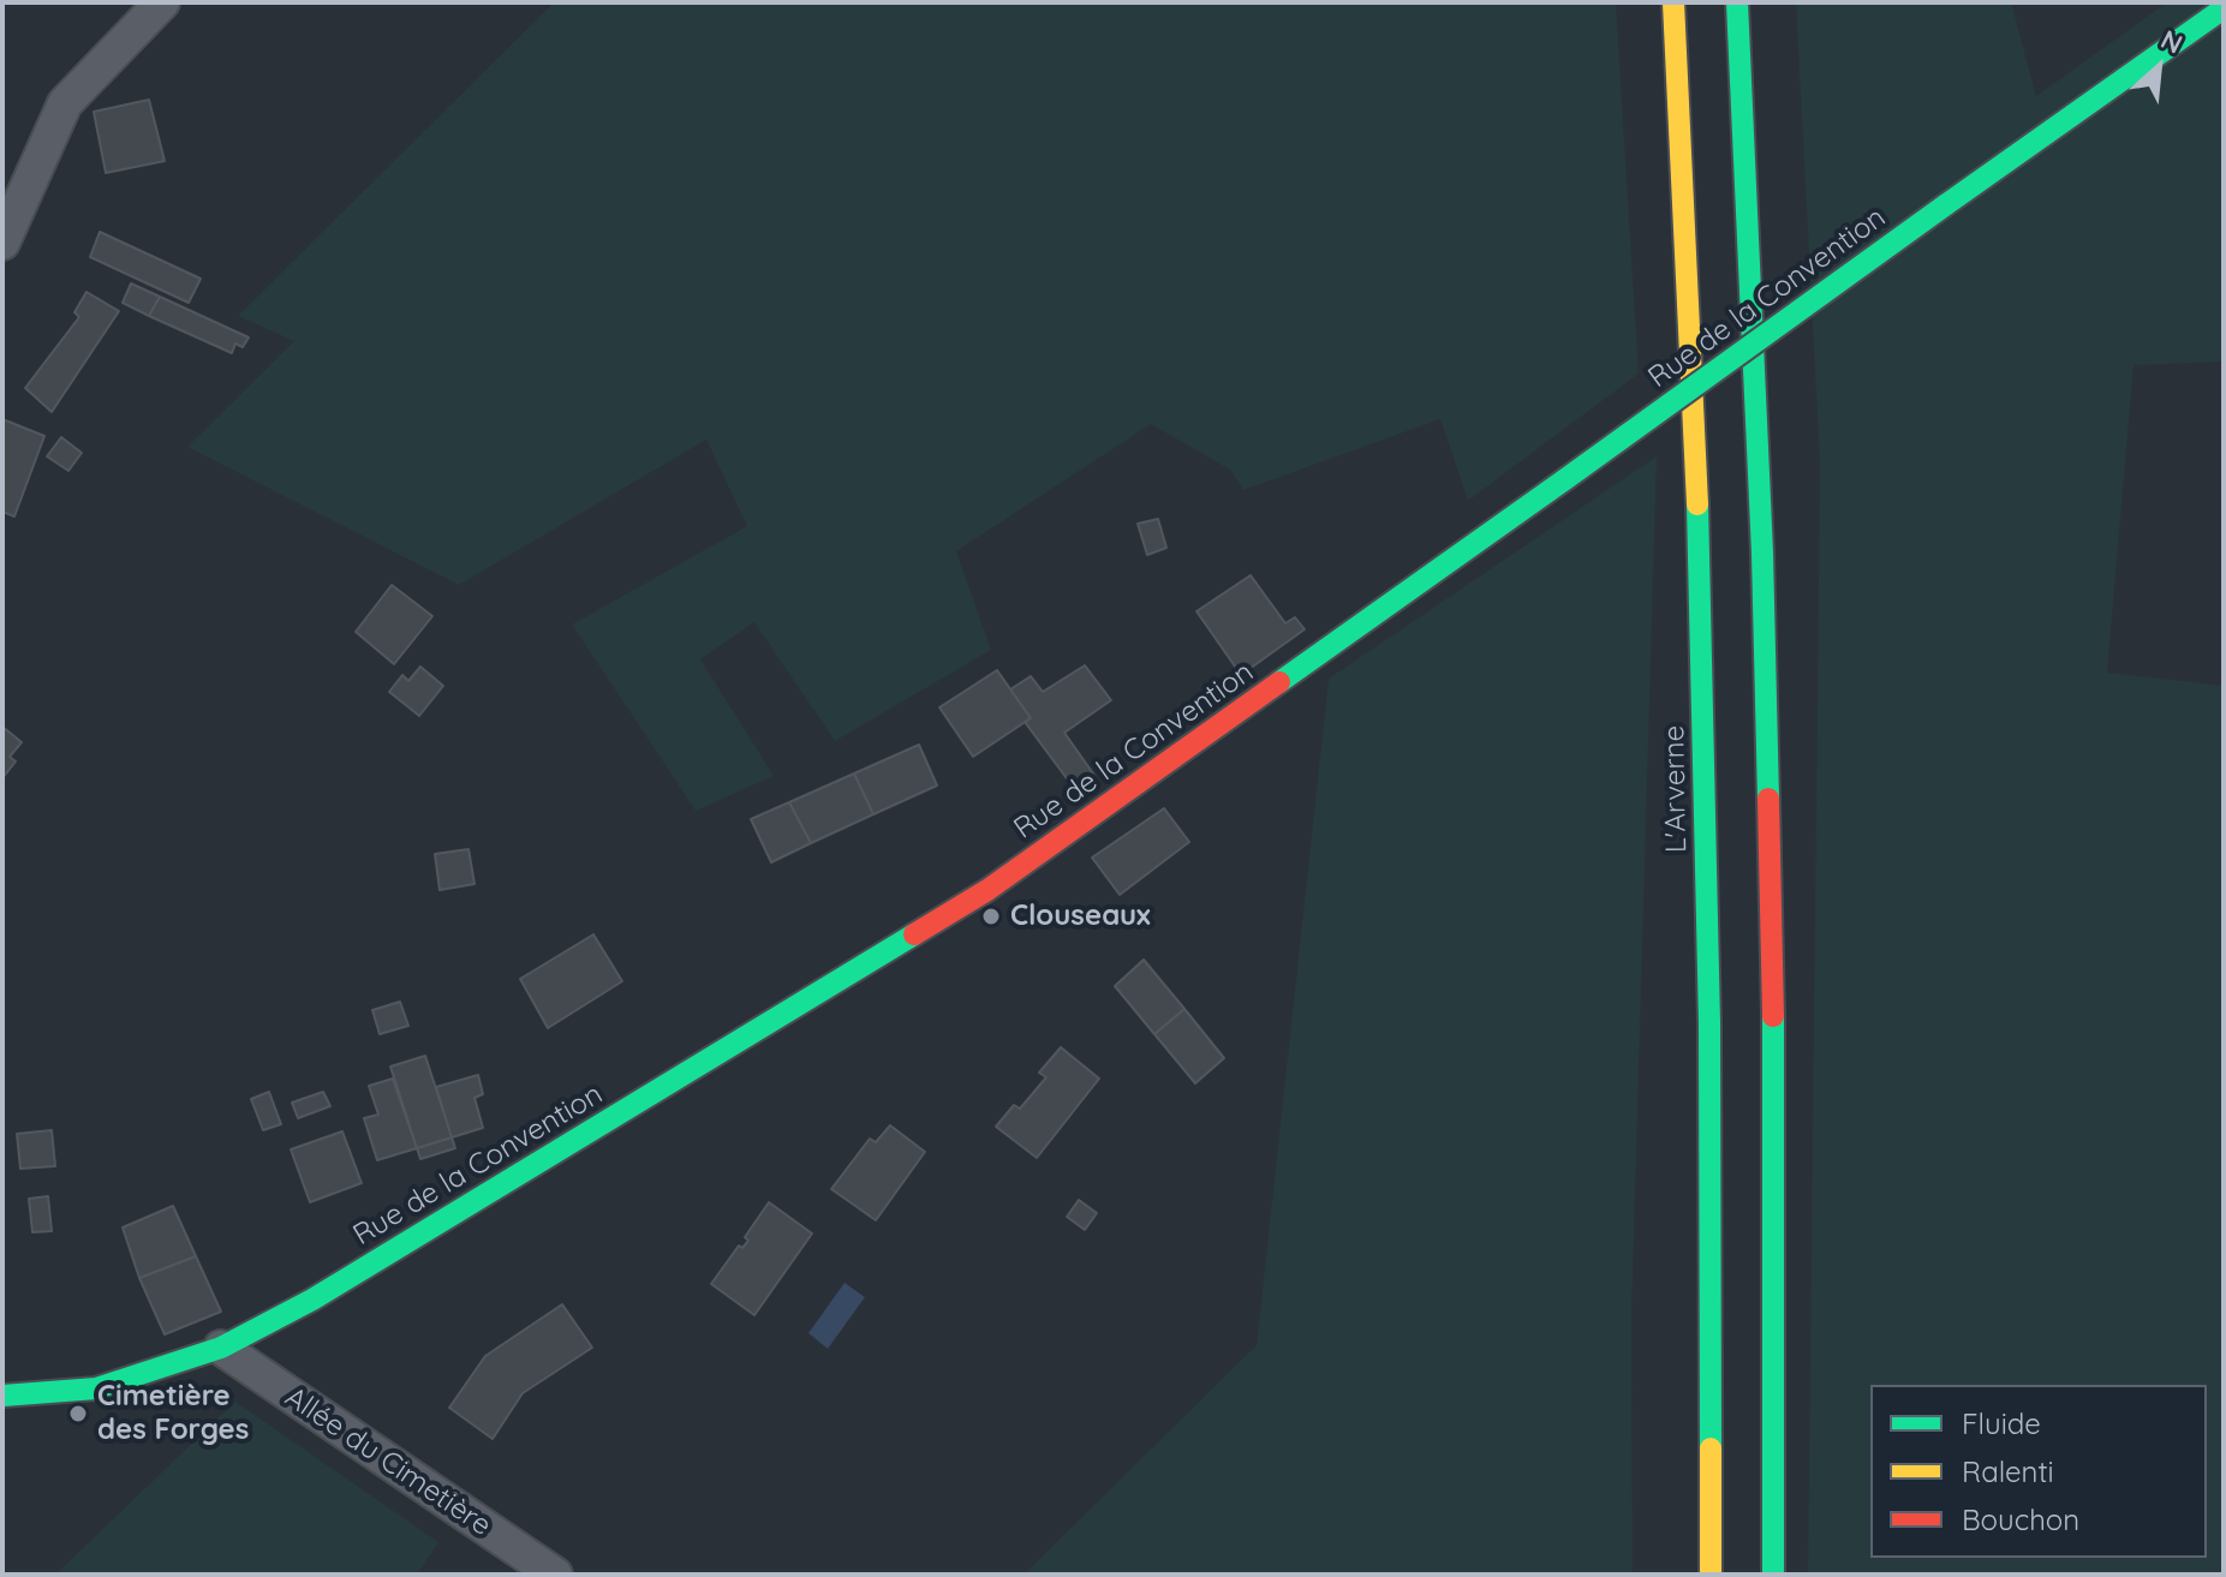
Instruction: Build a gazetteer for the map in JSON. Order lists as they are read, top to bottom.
{
  "streets": {
    "main road": ["Rue de la Convention", "L'Arverne"],
    "street": ["Allée du Cimetière"]
  },
  "crossings": [
    ["Rue de la Convention", "Allée du Cimetière"]
  ],
  "places": ["Clouseaux", "Cimetière des Forges"],
  "legend": ["Fluide", "Ralenti", "Bouchon"],
  "north": "top right"
}
